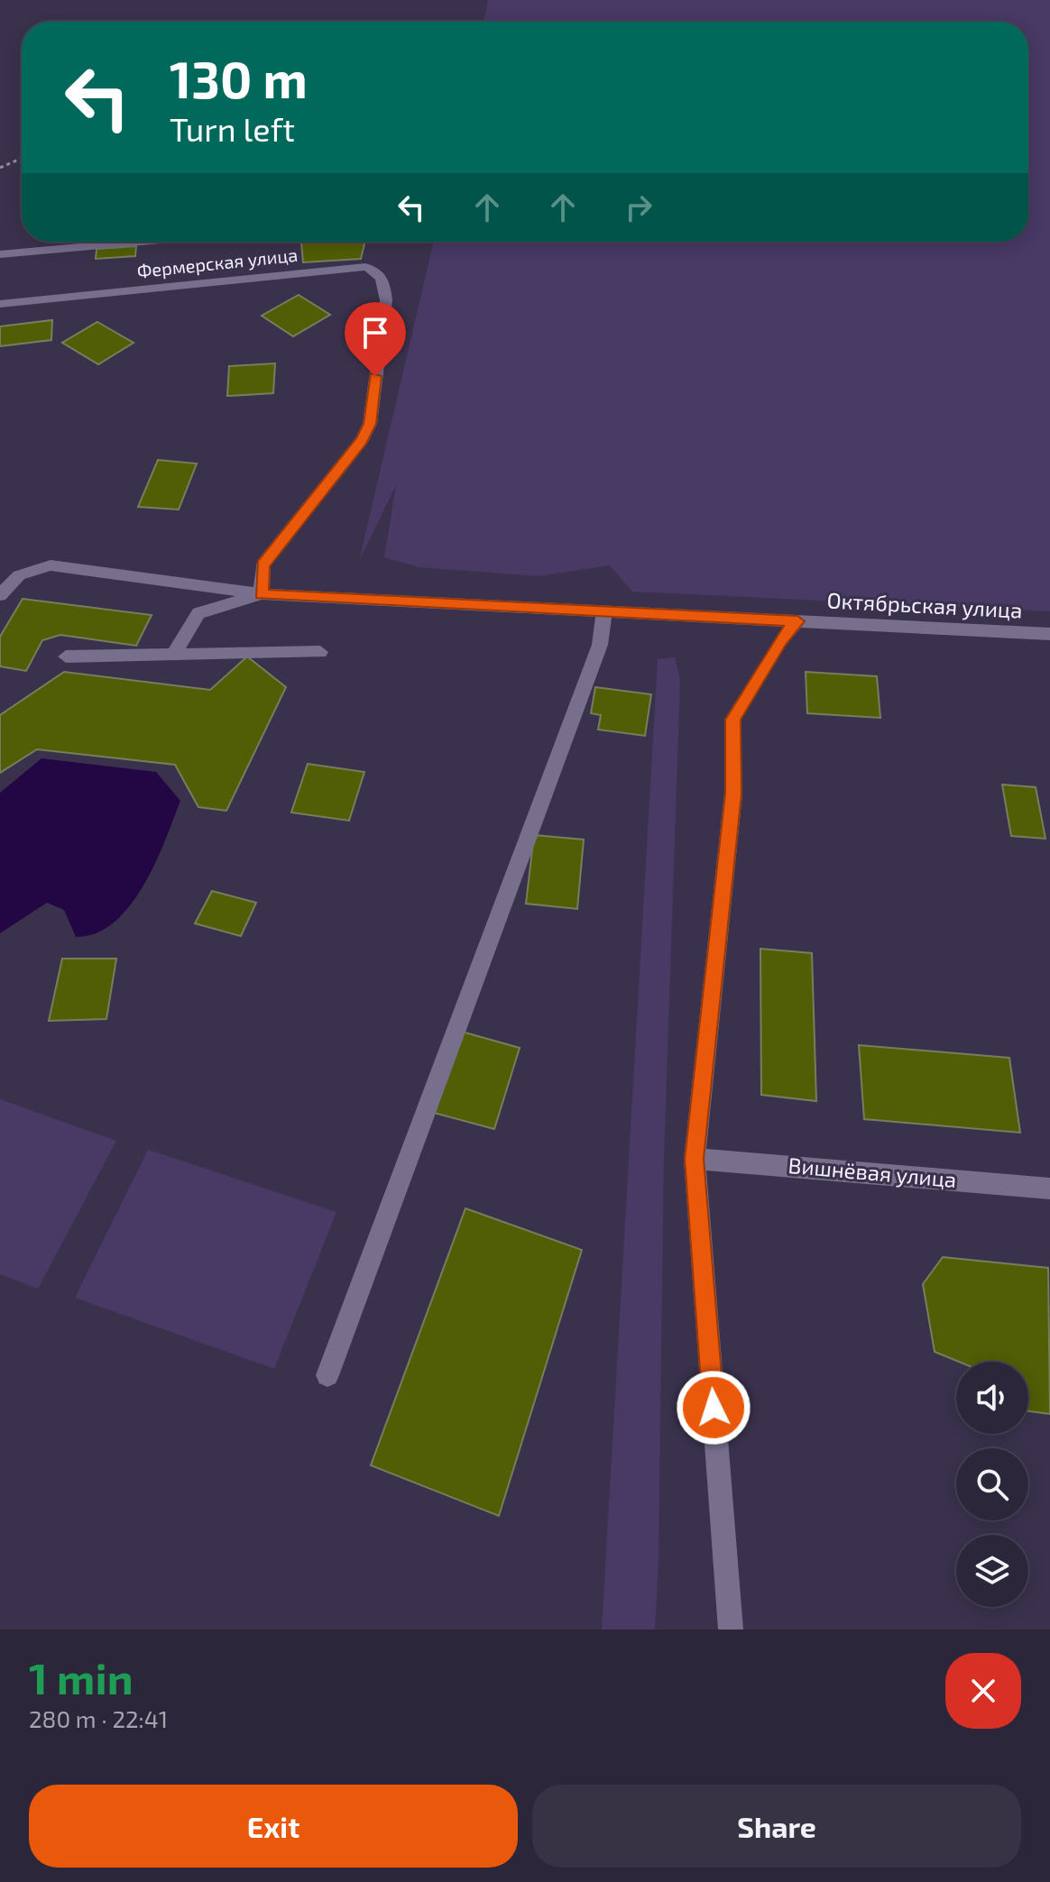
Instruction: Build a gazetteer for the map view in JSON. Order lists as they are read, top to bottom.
{
  "streets": {
    "street": ["Фермерская улица", "Октябрьская улица", "Вишнёвая улица"]
  },
  "crossings": [
    ["Фермерская улица", "Октябрьская улица"]
  ],
  "page": {
    "turn": ["130 m", "Turn left"],
    "heading": ["1 min", "280 m · 22:41"],
    "buttons": ["Exit", "Share"]
  }
}
